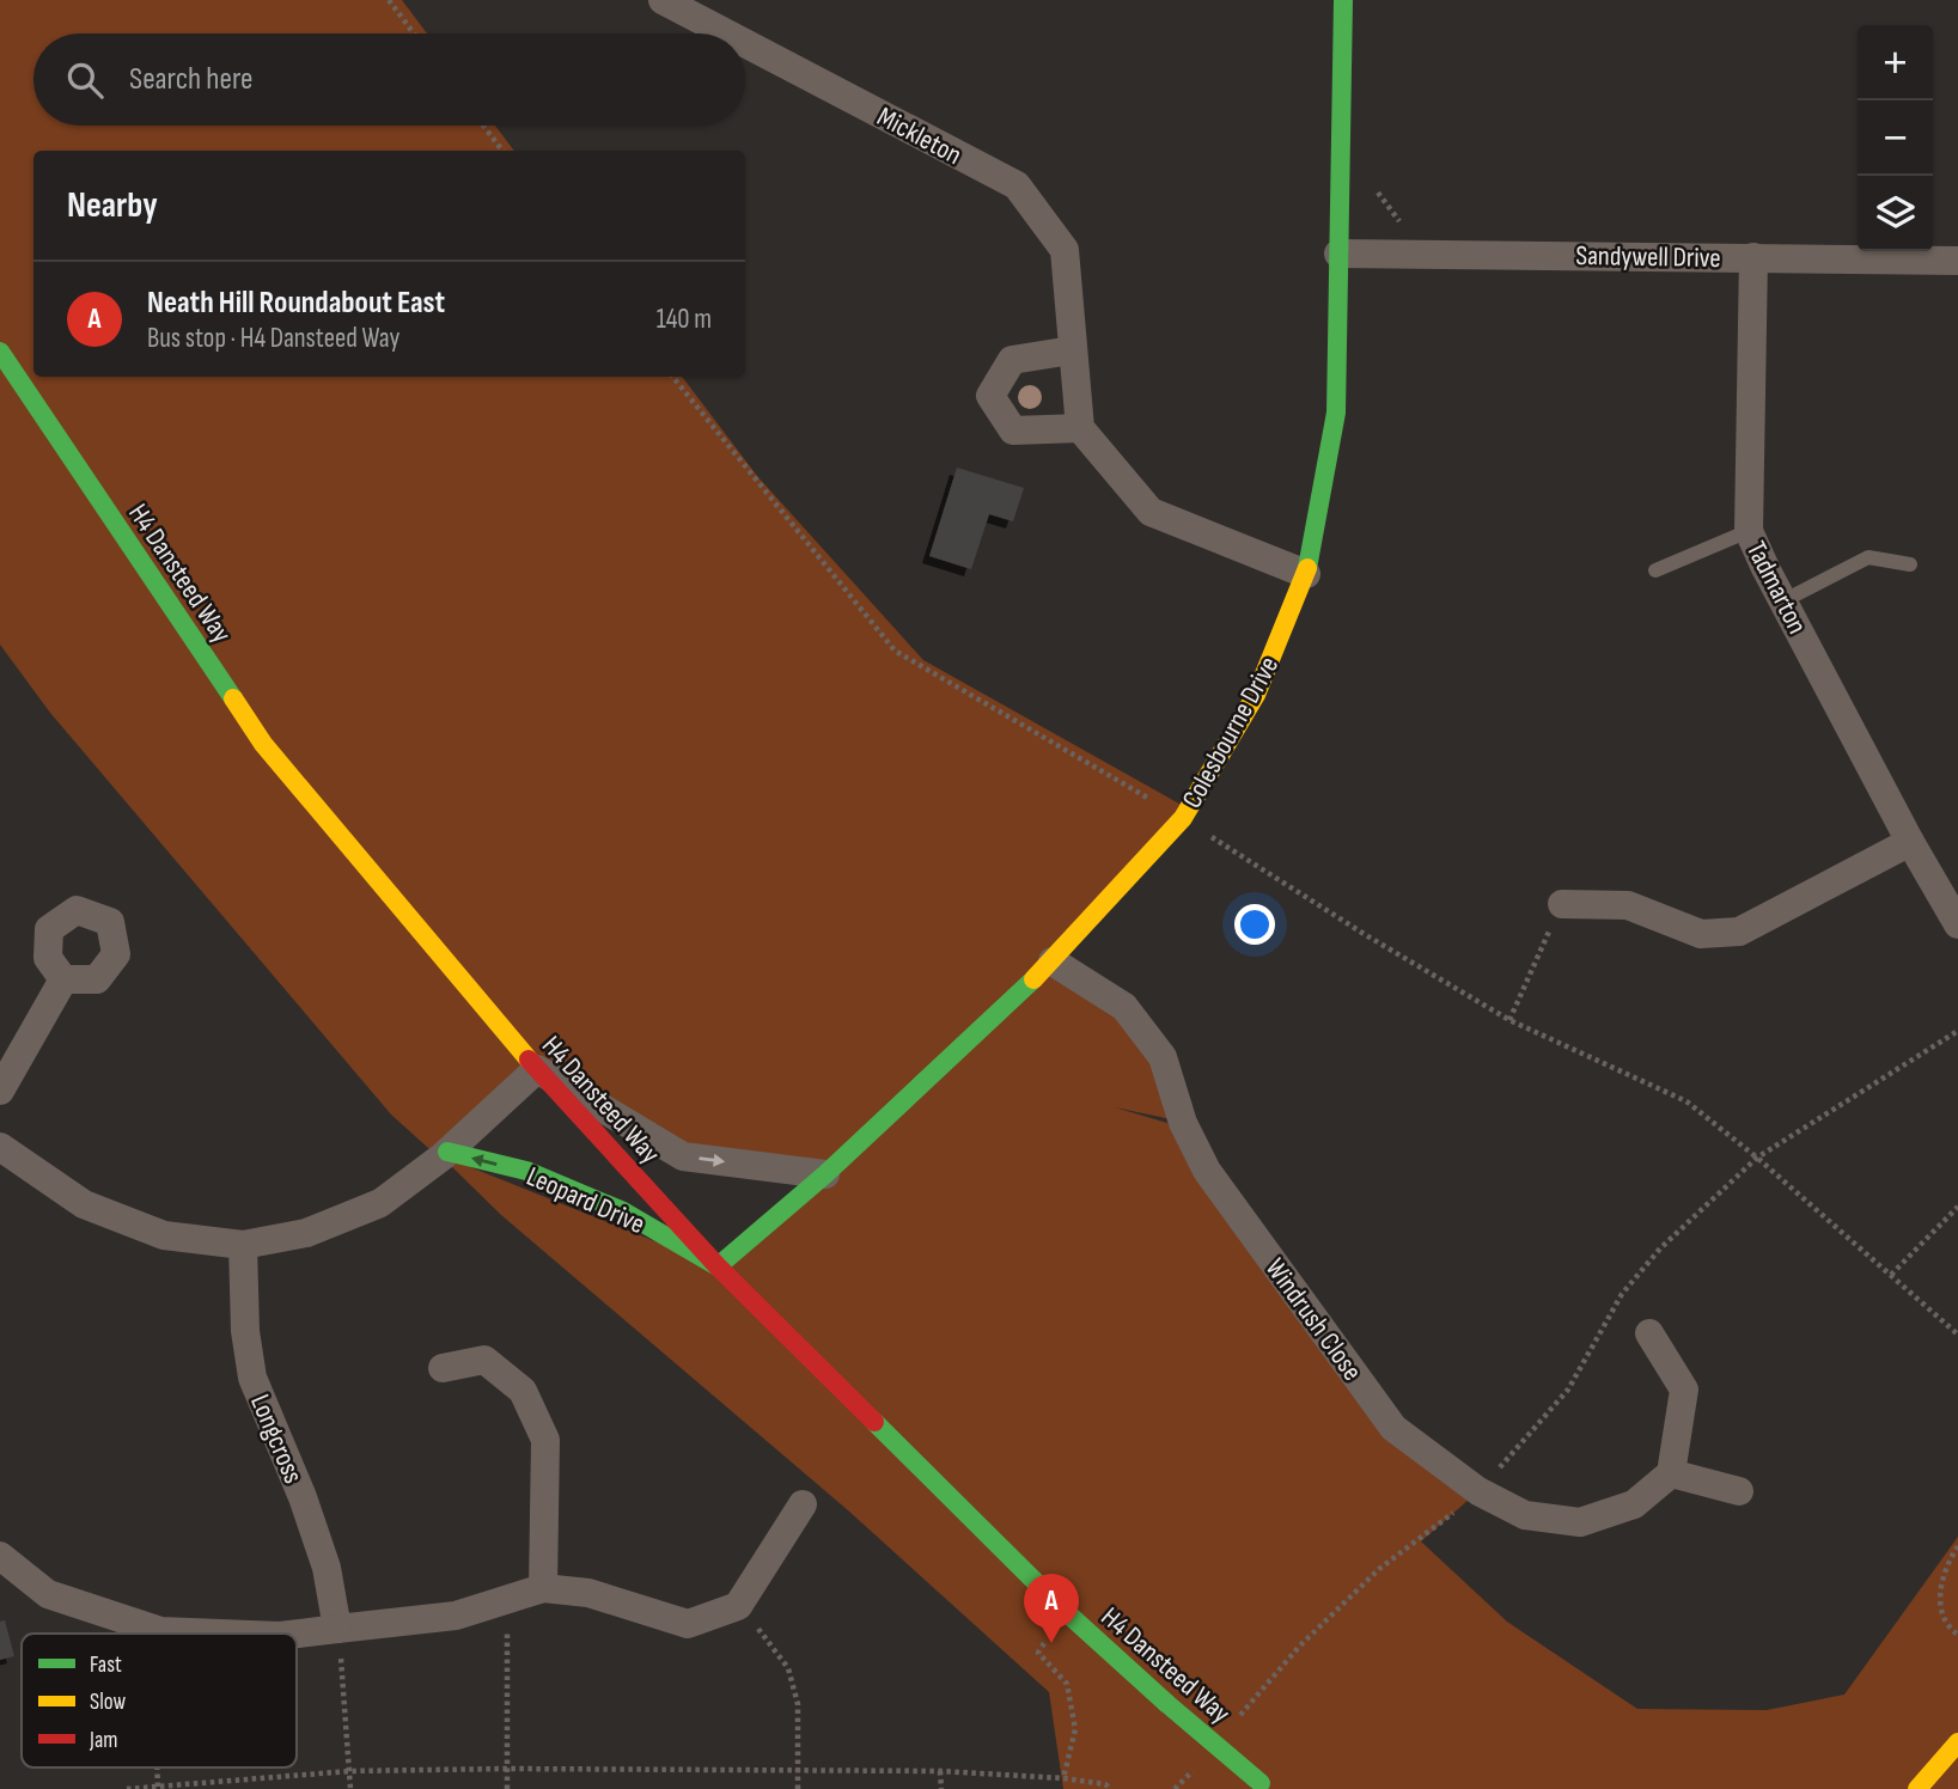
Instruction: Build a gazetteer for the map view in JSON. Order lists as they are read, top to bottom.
{
  "streets": {
    "street": [
      "Mickleton",
      "Sandywell Drive",
      "H4 Dansteed Way",
      "Tadmarton",
      "Colesbourne Drive",
      "Leopard Drive",
      "Windrush Close",
      "Longcross"
    ]
  },
  "crossings": [
    ["Sandywell Drive", "Tadmarton"],
    ["Sandywell Drive", "Colesbourne Drive"],
    ["H4 Dansteed Way", "Colesbourne Drive"],
    ["H4 Dansteed Way", "Leopard Drive"],
    ["Colesbourne Drive", "Leopard Drive"],
    ["Colesbourne Drive", "Windrush Close"]
  ],
  "legend": ["Fast", "Slow", "Jam"],
  "page": {
    "map_buttons": ["+", "−"],
    "search": "Search here",
    "heading": "Nearby",
    "list": [
      {
        "mark": "A",
        "name": "Neath Hill Roundabout East",
        "note": "Bus stop · H4 Dansteed Way",
        "value": "140 m"
      }
    ],
    "pins": "A"
  }
}
